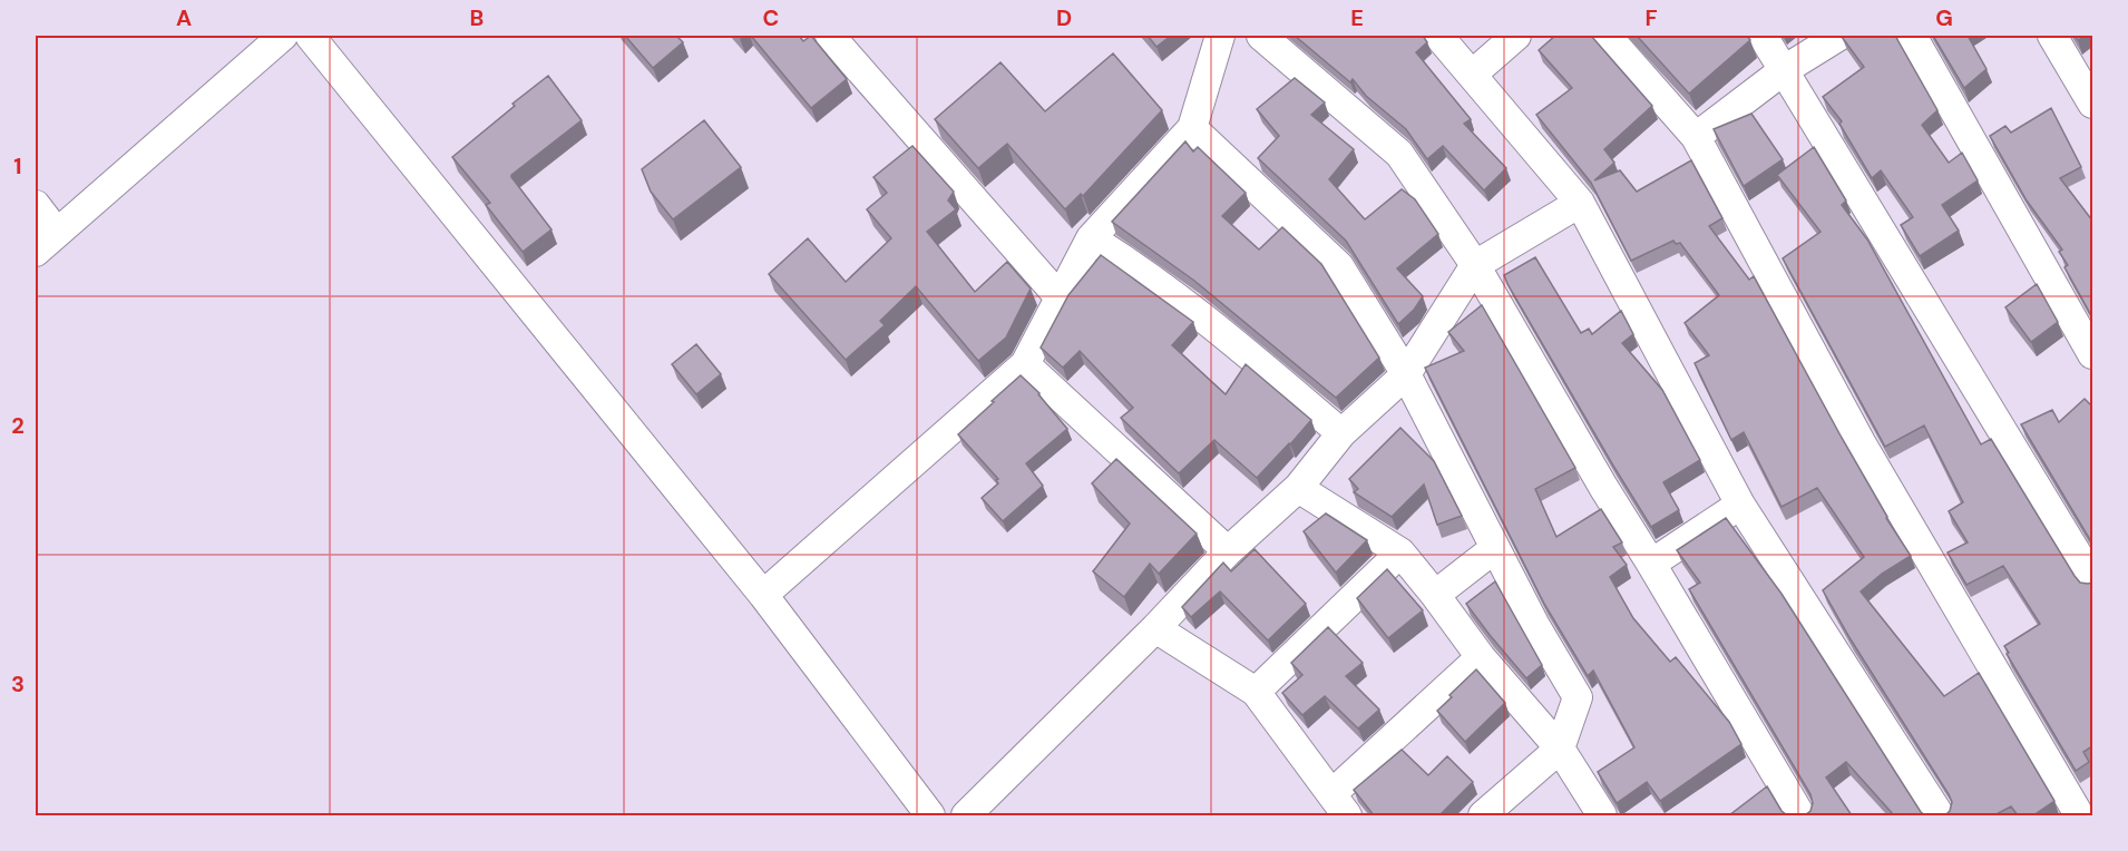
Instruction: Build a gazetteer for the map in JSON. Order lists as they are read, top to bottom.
{
  "grid": {
    "columns": [
      "A",
      "B",
      "C",
      "D",
      "E",
      "F",
      "G"
    ],
    "rows": ["1", "2", "3"]
  }
}
